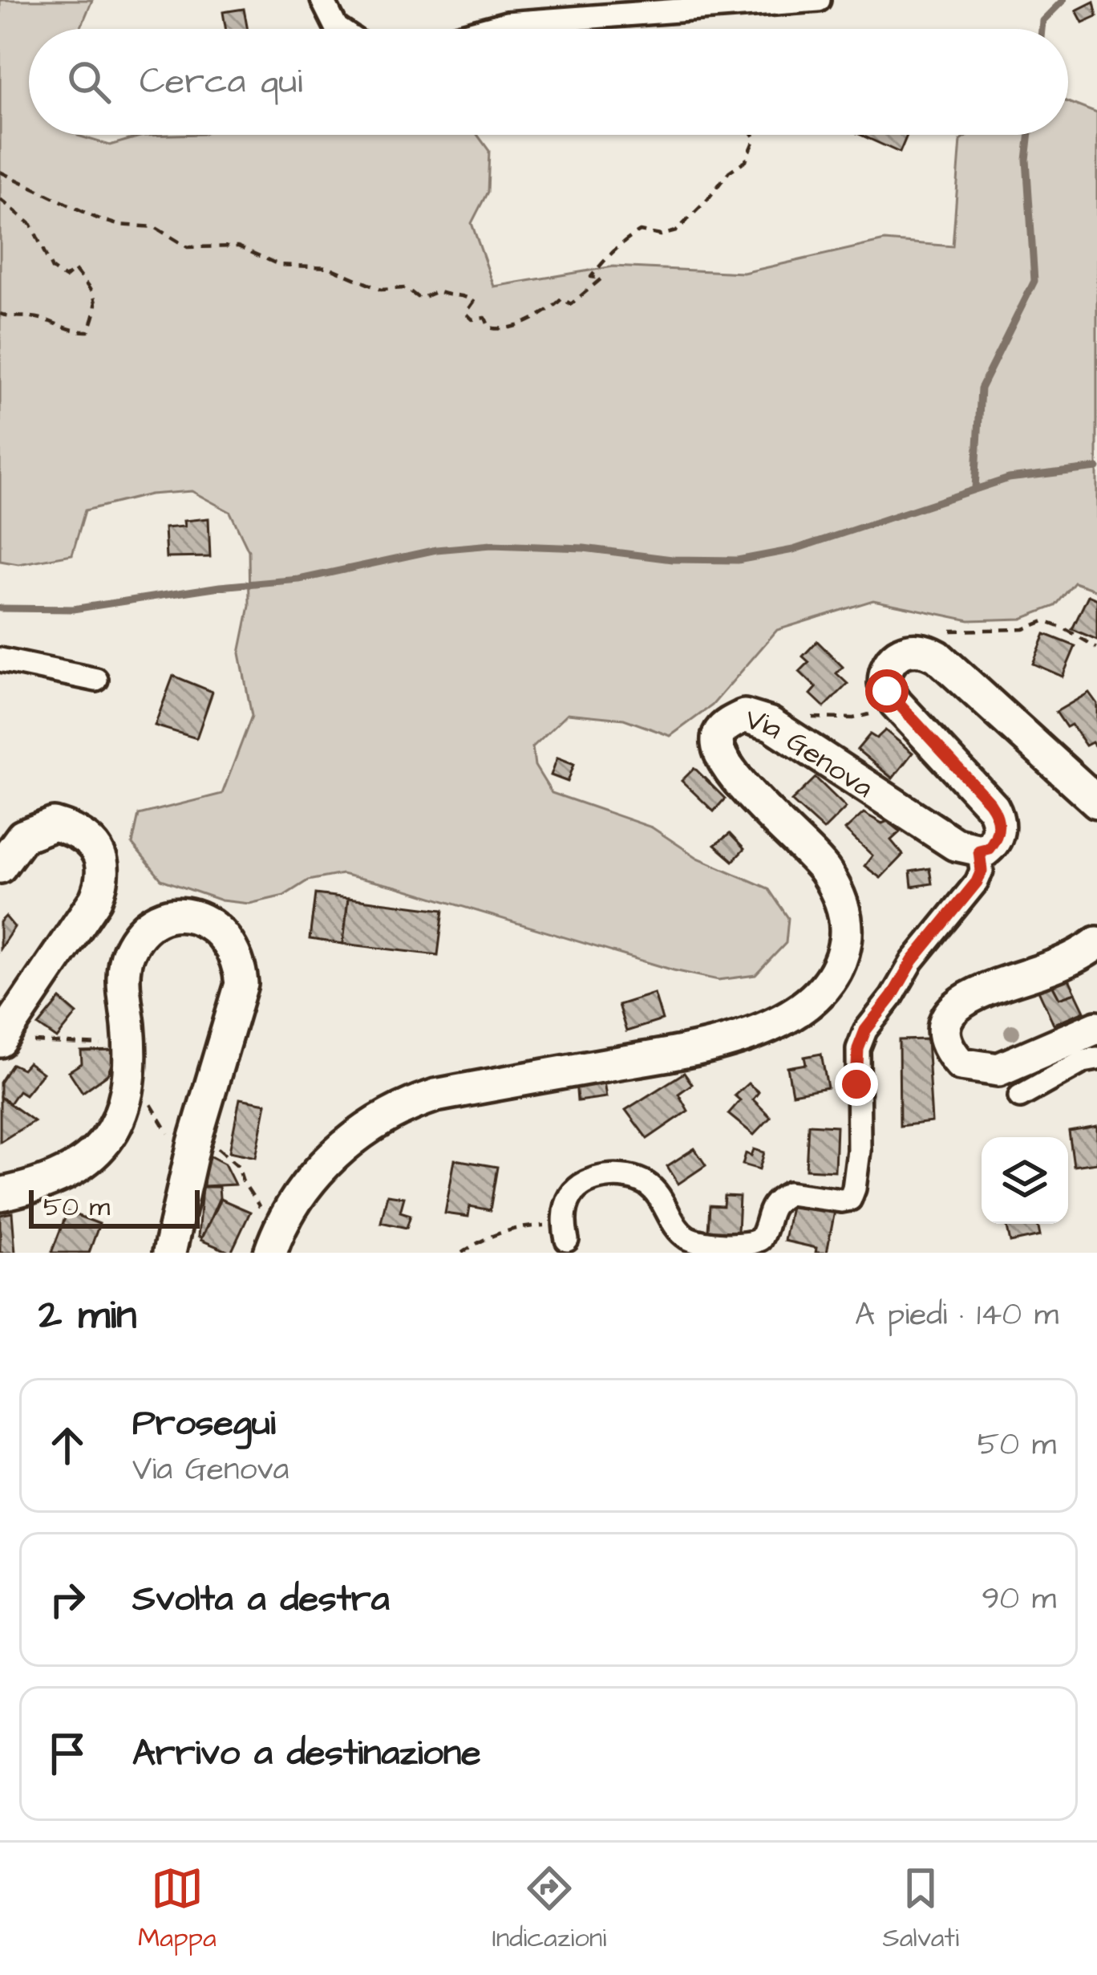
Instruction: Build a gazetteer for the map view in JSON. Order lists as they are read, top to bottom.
{
  "streets": {
    "main road": ["Via Genova"]
  },
  "scale_bar": "50 m",
  "page": {
    "search": "Cerca qui",
    "scale": "50 m",
    "heading": ["2 min", "A piedi · 140 m"],
    "list": [
      ["Prosegui", "Via Genova", "50 m"],
      ["Svolta a destra", "90 m"],
      "Arrivo a destinazione"
    ],
    "nav": ["Mappa", "Indicazioni", "Salvati"]
  }
}
